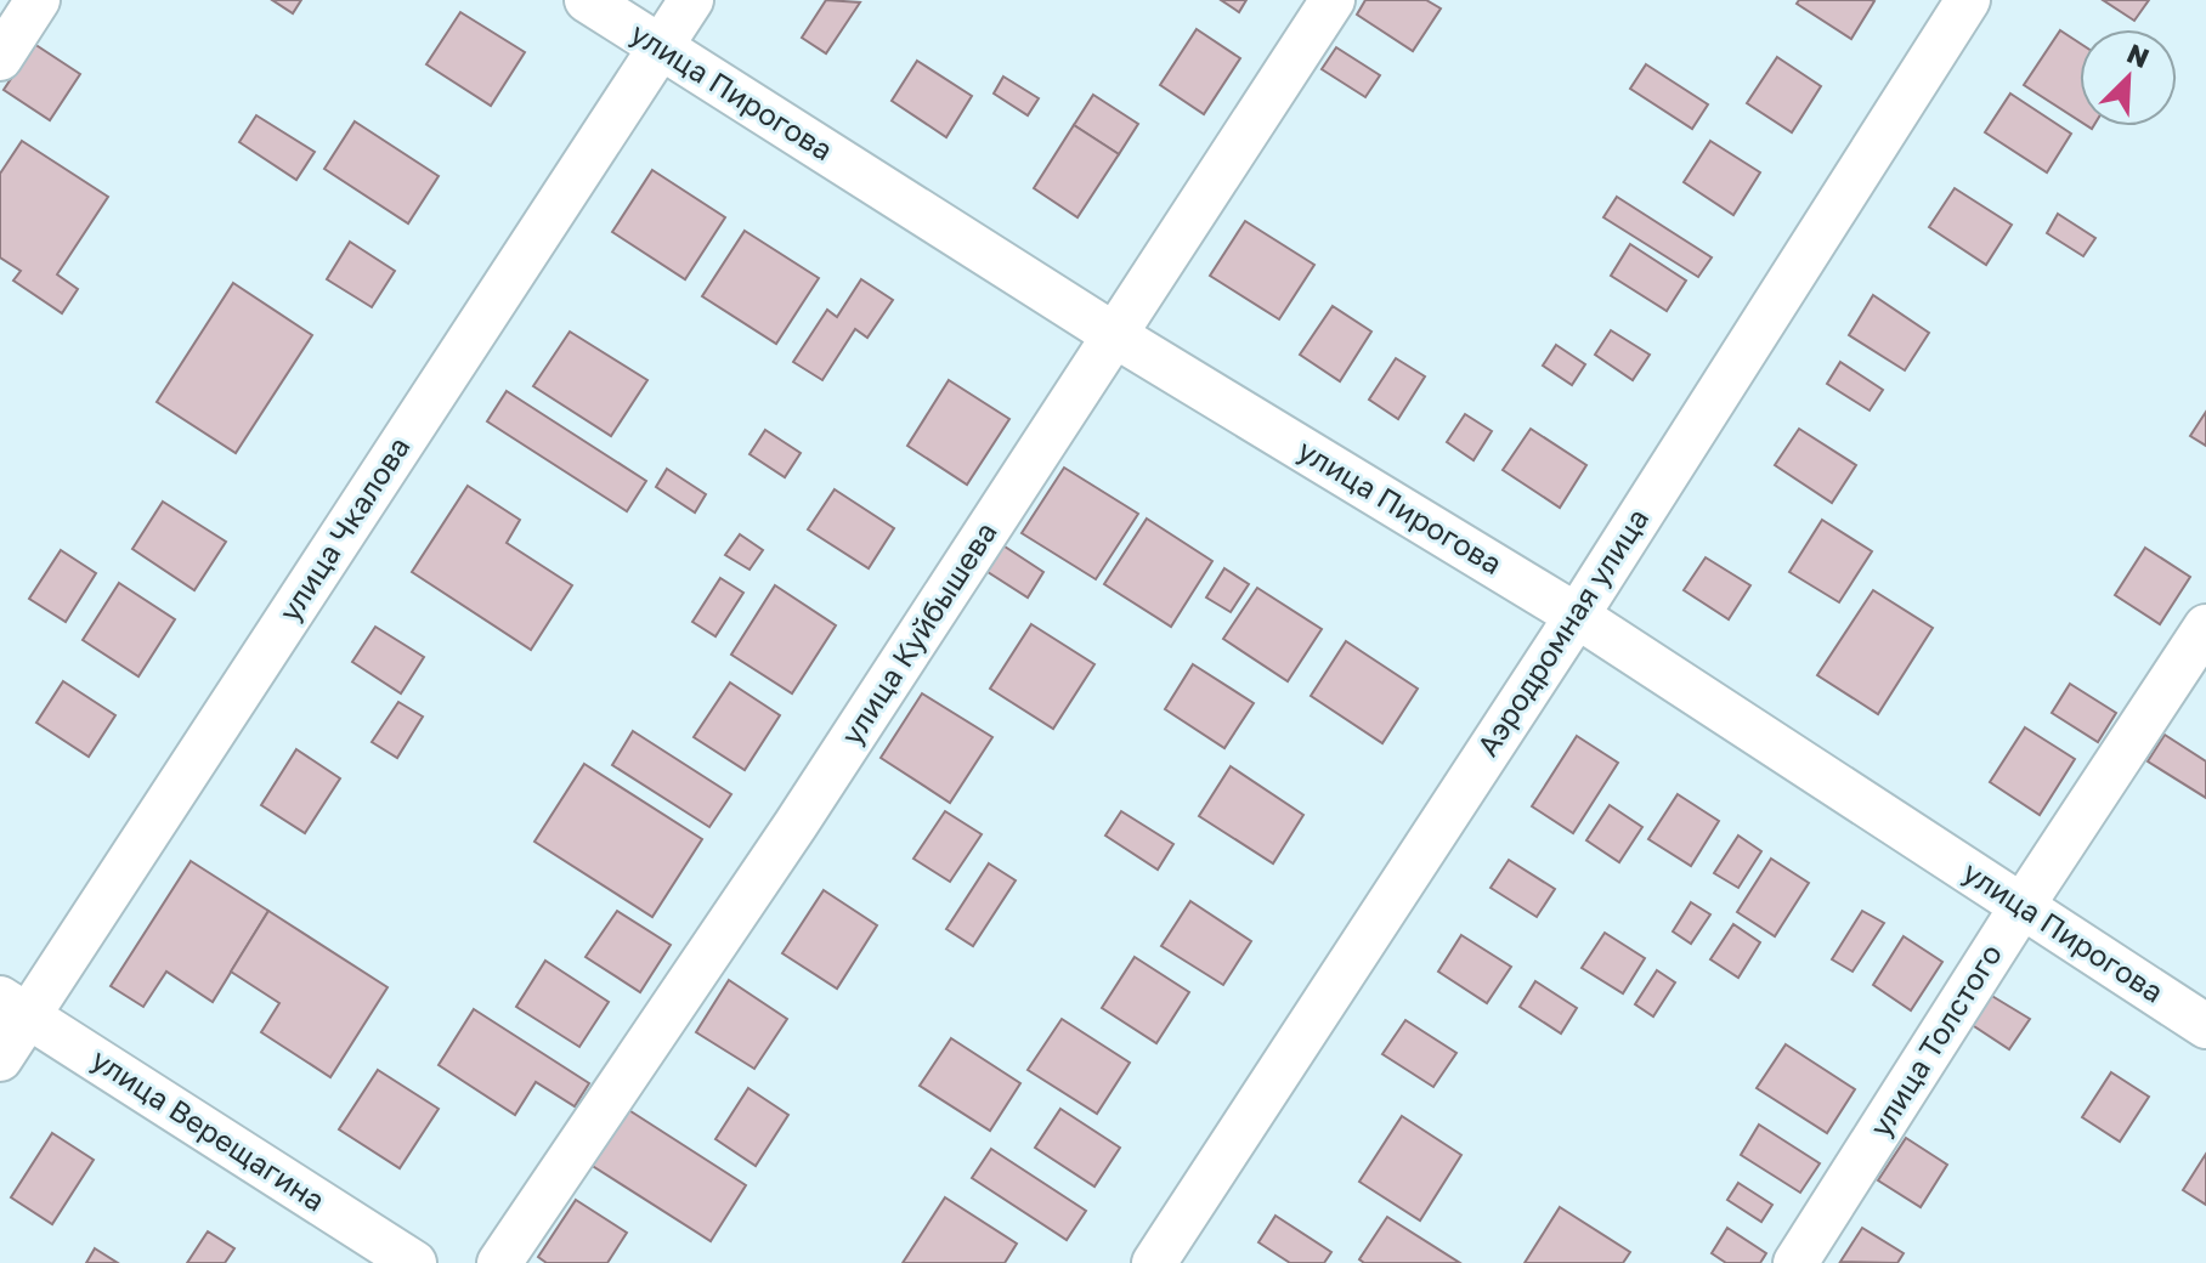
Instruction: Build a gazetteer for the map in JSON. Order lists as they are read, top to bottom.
{
  "streets": {
    "street": [
      "улица Пирогова",
      "улица Чкалова",
      "Аэродромная улица",
      "улица Куйбышева",
      "улица Толстого",
      "улица Верещагина"
    ]
  },
  "crossings": [
    ["улица Пирогова", "улица Чкалова"],
    ["улица Пирогова", "Аэродромная улица"],
    ["улица Пирогова", "улица Куйбышева"],
    ["улица Пирогова", "улица Толстого"],
    ["улица Чкалова", "улица Верещагина"]
  ],
  "north": "top right"
}
